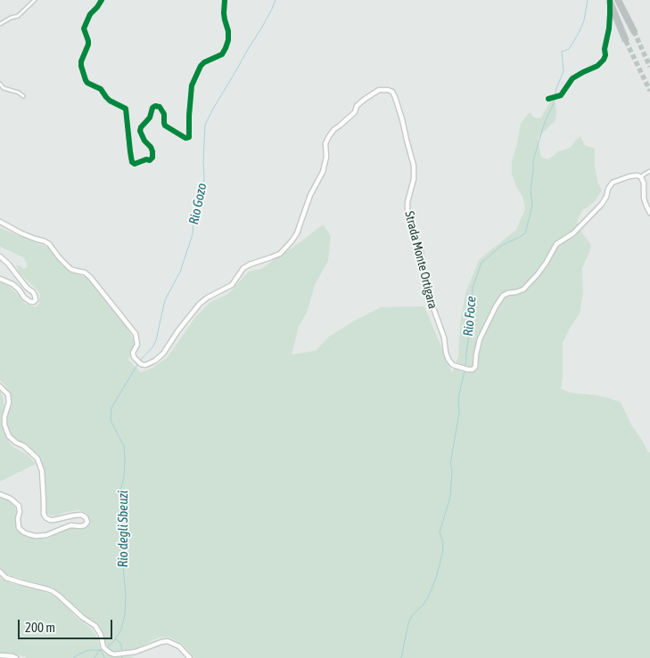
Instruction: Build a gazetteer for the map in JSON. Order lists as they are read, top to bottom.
{
  "streets": {
    "main road": ["Strada Monte Ortigara"]
  },
  "water": ["Rio Gozo", "Rio Foce", "Rio degli Sbeuzi"],
  "scale_bar": "200 m"
}
